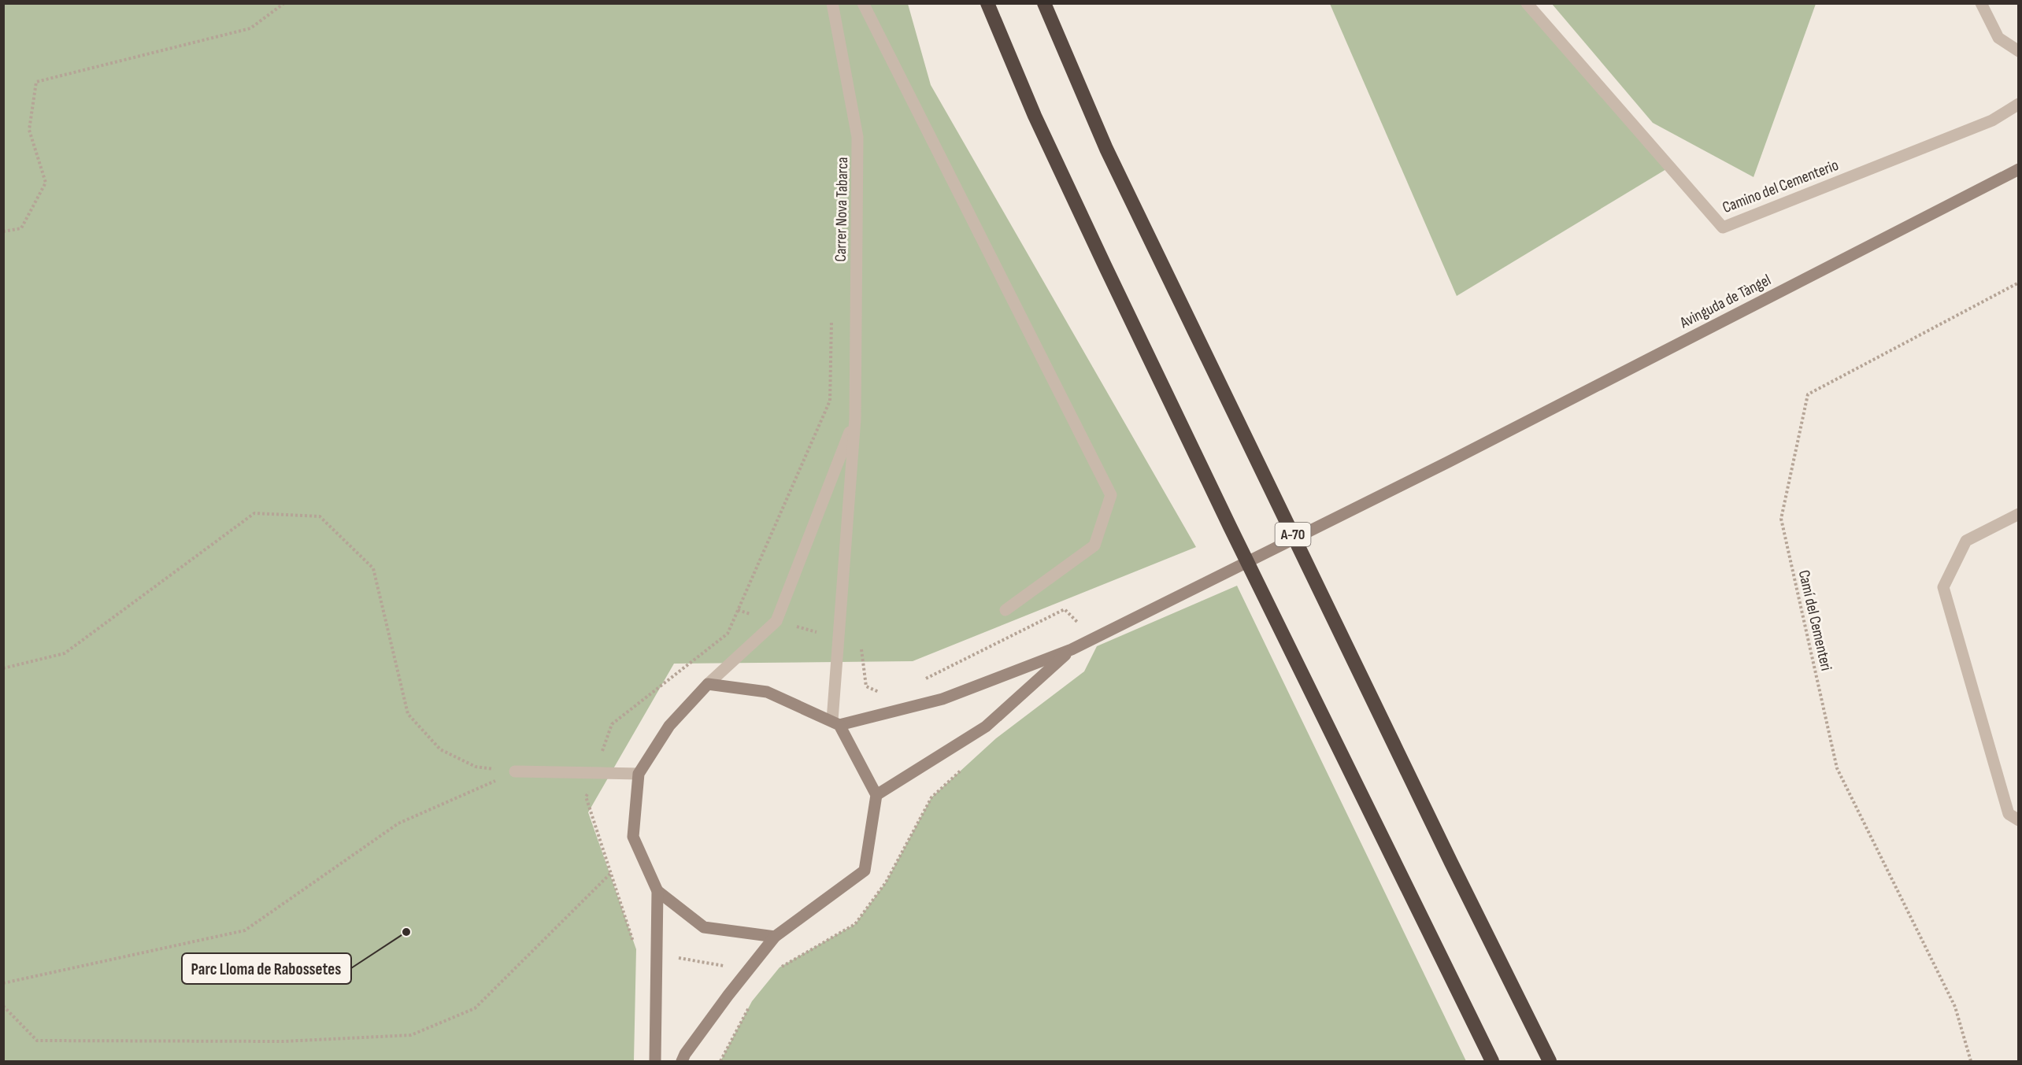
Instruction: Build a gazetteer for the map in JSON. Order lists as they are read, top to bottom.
{
  "streets": {
    "highway": ["A-70"],
    "main road": ["Avinguda de Tàngel"],
    "street": ["Camino del Cementerio", "Carrer Nova Tabarca"],
    "path": ["Camí del Cementeri"]
  },
  "places": ["Parc Lloma de Rabossetes"]
}
